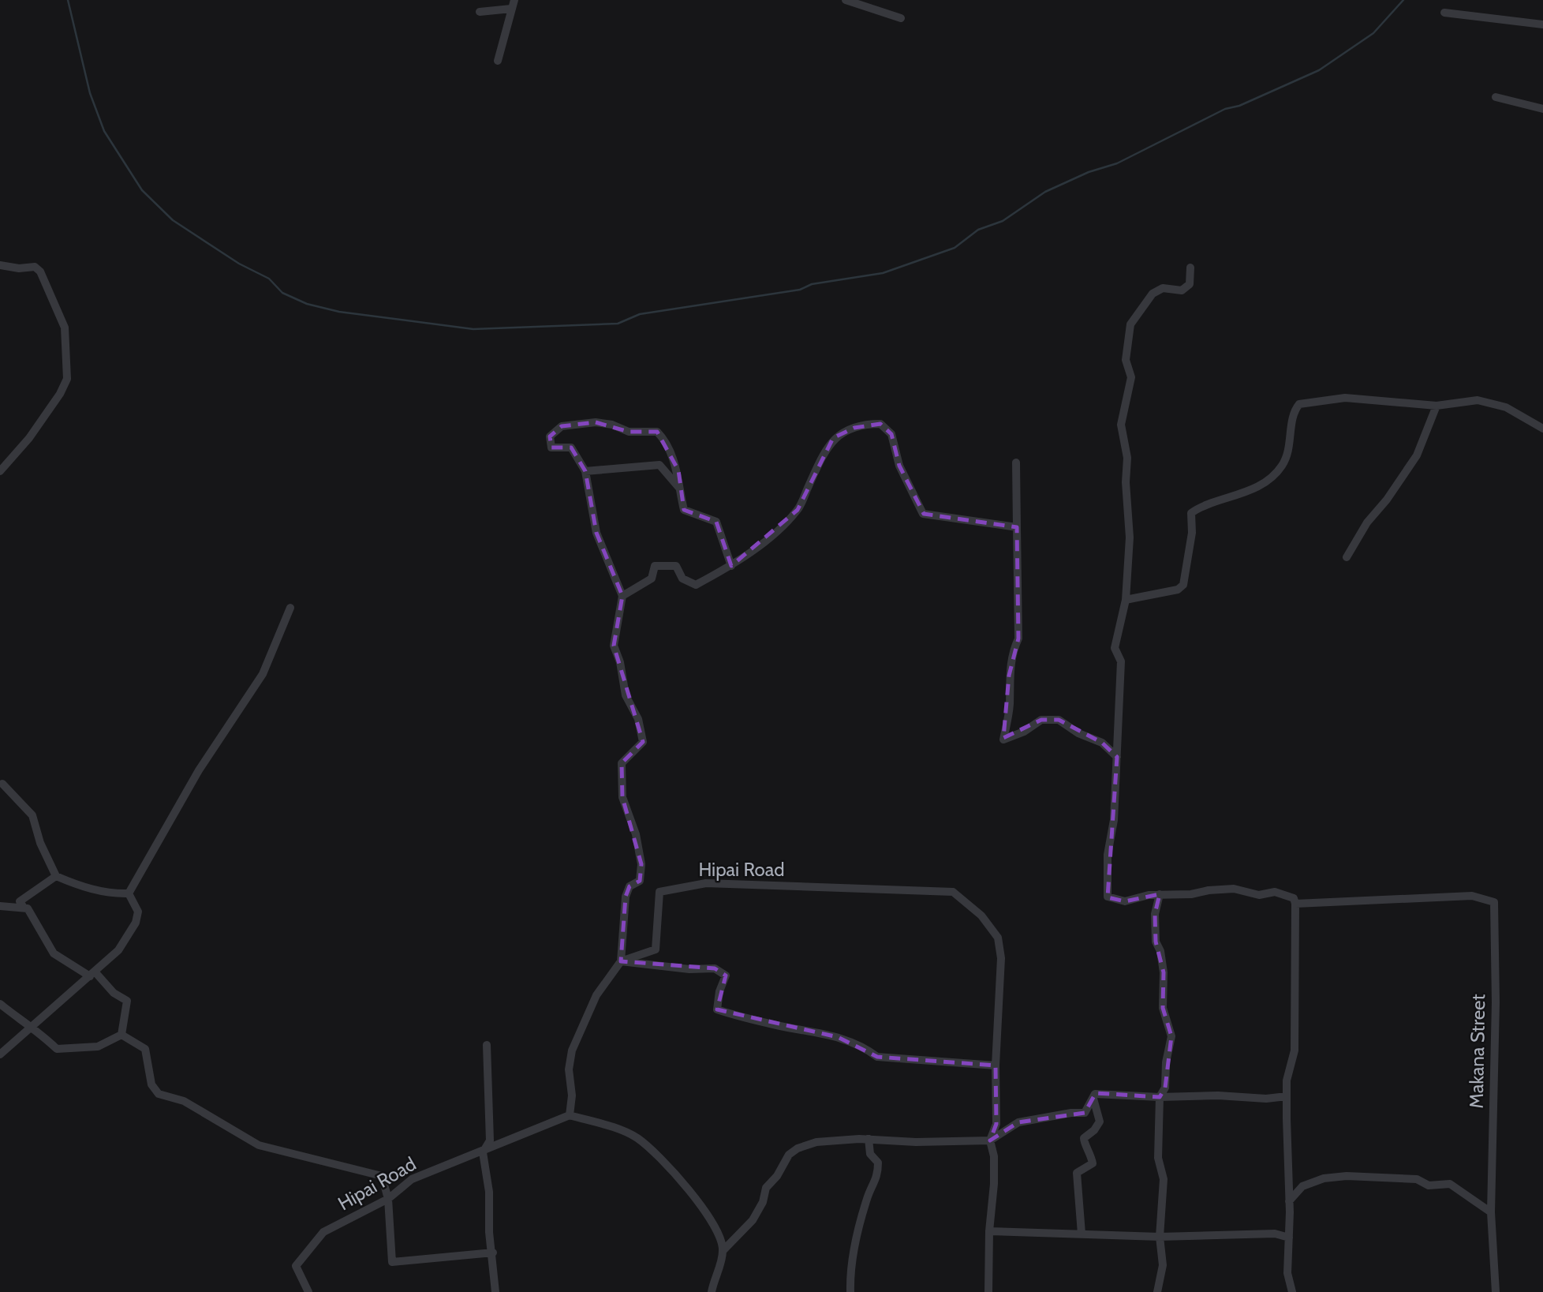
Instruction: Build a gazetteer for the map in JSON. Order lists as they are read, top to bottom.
{
  "streets": {
    "street": ["Hipai Road", "Makana Street"]
  }
}
